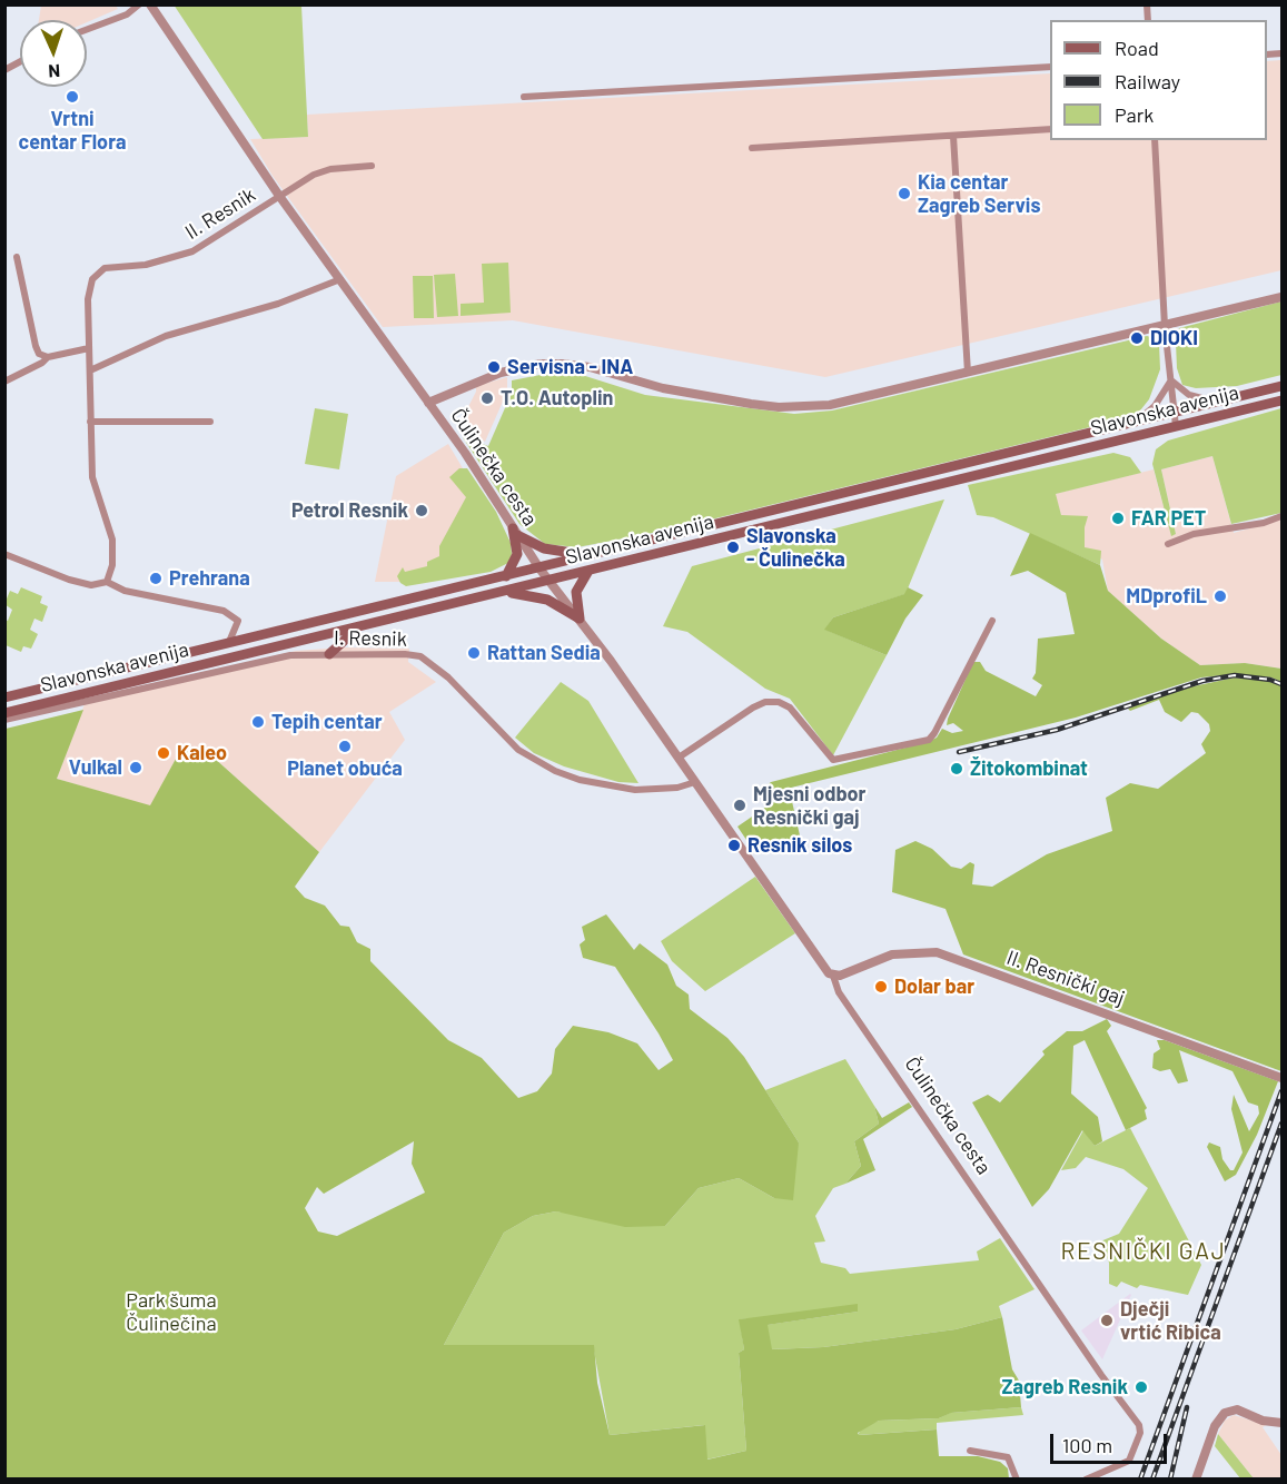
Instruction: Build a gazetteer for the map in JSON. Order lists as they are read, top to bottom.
{
  "streets": {
    "main road": ["Slavonska avenija"],
    "street": [
      "II. Resnik",
      "Čulinečka cesta",
      "I. Resnik",
      "II. Resnički gaj"
    ]
  },
  "crossings": [
    ["II. Resnik", "Čulinečka cesta"],
    ["Slavonska avenija", "Čulinečka cesta"],
    ["Čulinečka cesta", "I. Resnik"],
    ["Čulinečka cesta", "II. Resnički gaj"]
  ],
  "districts": ["RESNIČKI GAJ"],
  "parks": ["Park šuma Čulinečina"],
  "places": [
    "Vrtni centar Flora",
    "Kia centar Zagreb Servis",
    "DIOKI",
    "Servisna - INA",
    "T.O. Autoplin",
    "Petrol Resnik",
    "FAR PET",
    "Slavonska - Čulinečka",
    "Prehrana",
    "MDprofiL",
    "Rattan Sedia",
    "Tepih centar",
    "Planet obuća",
    "Kaleo",
    "Vulkal",
    "Žitokombinat",
    "Mjesni odbor Resnički gaj",
    "Resnik silos",
    "Dolar bar",
    "Dječji vrtić Ribica",
    "Zagreb Resnik"
  ],
  "legend": ["Road", "Railway", "Park"],
  "scale_bar": "100 m",
  "north": "bottom"
}
